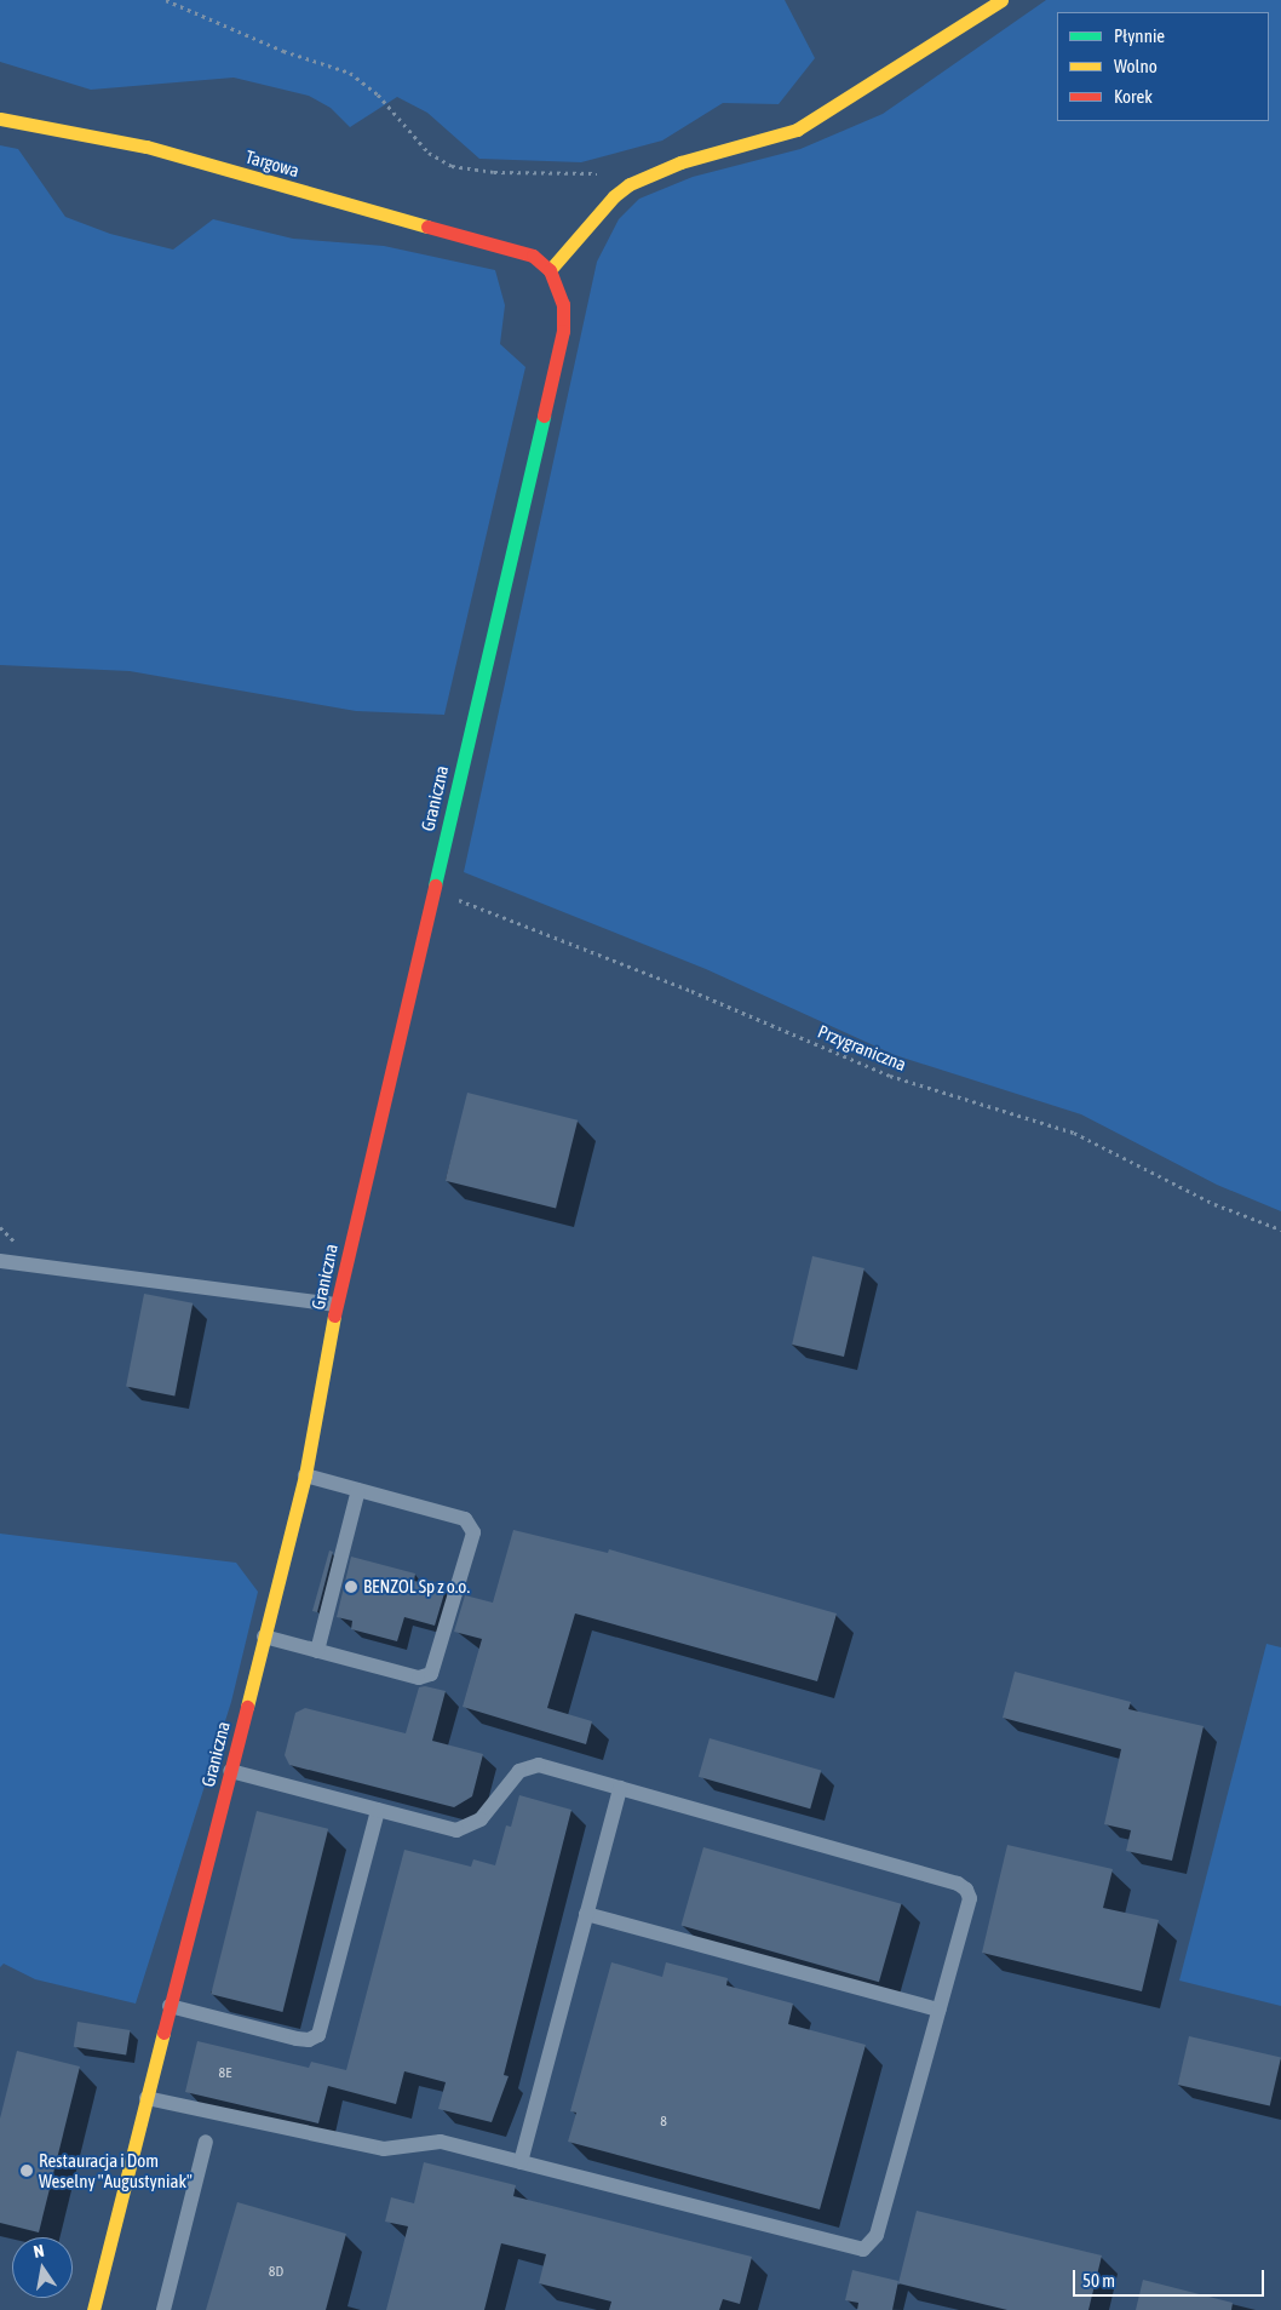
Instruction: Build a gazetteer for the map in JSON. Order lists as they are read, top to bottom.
{
  "streets": {
    "street": ["Targowa", "Graniczna"],
    "path": ["Przygraniczna"]
  },
  "crossings": [
    ["Targowa", "Graniczna"],
    ["Graniczna", "Przygraniczna"]
  ],
  "places": ["BENZOL Sp z o.o.", "Restauracja i Dom Weselny \"Augustyniak\""],
  "house_numbers": ["8E", "8", "8D"],
  "legend": ["Płynnie", "Wolno", "Korek"],
  "scale_bar": "50 m",
  "north": "top"
}
